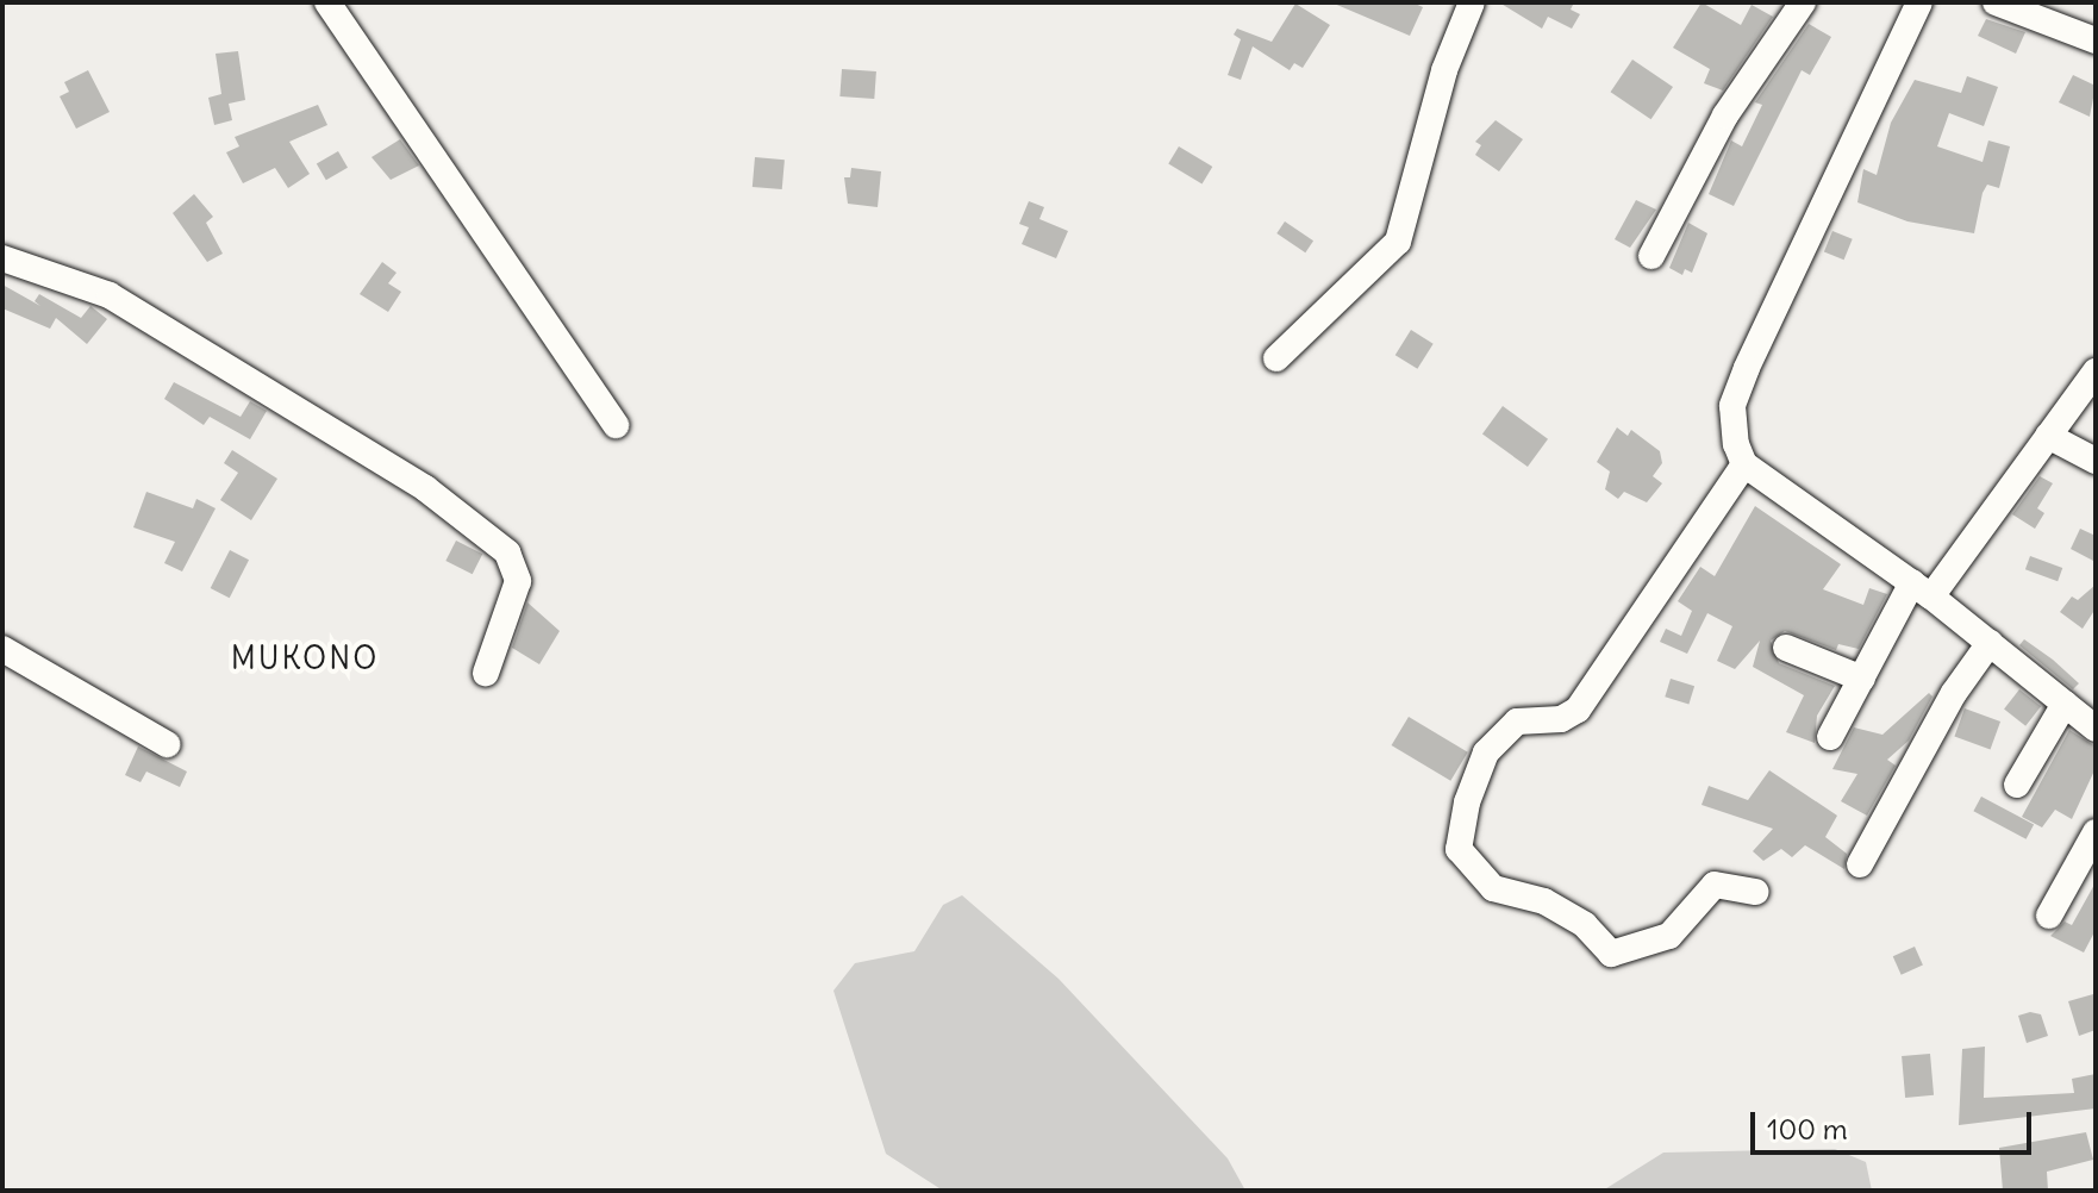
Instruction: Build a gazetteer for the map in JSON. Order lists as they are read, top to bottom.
{
  "districts": ["MUKONO"],
  "scale_bar": "100 m"
}
